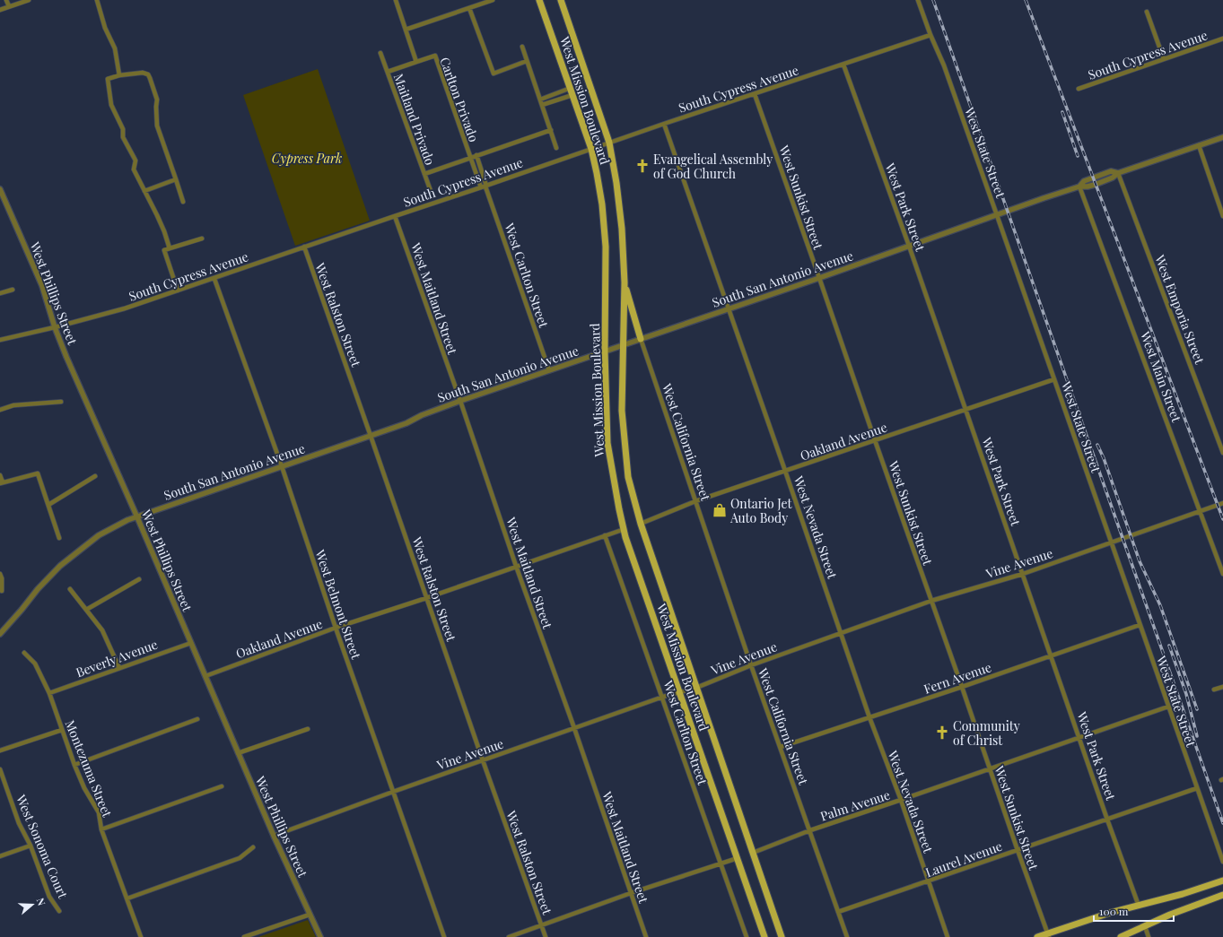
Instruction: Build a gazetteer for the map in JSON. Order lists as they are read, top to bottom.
{
  "streets": {
    "main road": ["West Mission Boulevard"],
    "street": [
      "South Cypress Avenue",
      "Carlton Privado",
      "Maitland Privado",
      "West State Street",
      "West Sunkist Street",
      "West Park Street",
      "West Carlton Street",
      "South San Antonio Avenue",
      "West Phillips Street",
      "West Maitland Street",
      "West Emporia Street",
      "West Ralston Street",
      "West Main Street",
      "Oakland Avenue",
      "West California Street",
      "West Nevada Street",
      "Vine Avenue",
      "West Belmont Street",
      "Beverly Avenue",
      "Fern Avenue",
      "Montezuma Street",
      "Palm Avenue",
      "West Sonoma Court",
      "Laurel Avenue"
    ]
  },
  "crossings": [
    ["South Cypress Avenue", "Carlton Privado"],
    ["South Cypress Avenue", "West Mission Boulevard"],
    ["South Cypress Avenue", "West State Street"],
    ["South Cypress Avenue", "West Sunkist Street"],
    ["South Cypress Avenue", "West Park Street"],
    ["South Cypress Avenue", "West Carlton Street"],
    ["South Cypress Avenue", "West Phillips Street"],
    ["South Cypress Avenue", "West Maitland Street"],
    ["South Cypress Avenue", "West Ralston Street"],
    ["South Cypress Avenue", "West Nevada Street"],
    ["South Cypress Avenue", "West Belmont Street"],
    ["Carlton Privado", "West Carlton Street"],
    ["West Mission Boulevard", "South San Antonio Avenue"],
    ["West Mission Boulevard", "Oakland Avenue"],
    ["West Mission Boulevard", "Vine Avenue"],
    ["West Mission Boulevard", "Palm Avenue"],
    ["West State Street", "South San Antonio Avenue"],
    ["West State Street", "Oakland Avenue"],
    ["West State Street", "Vine Avenue"],
    ["West State Street", "Fern Avenue"],
    ["West State Street", "Palm Avenue"],
    ["West State Street", "Laurel Avenue"],
    ["West Sunkist Street", "South San Antonio Avenue"],
    ["West Sunkist Street", "Oakland Avenue"],
    ["West Sunkist Street", "Vine Avenue"],
    ["West Sunkist Street", "Fern Avenue"],
    ["West Sunkist Street", "Palm Avenue"],
    ["West Sunkist Street", "Laurel Avenue"],
    ["West Park Street", "South San Antonio Avenue"],
    ["West Park Street", "Oakland Avenue"],
    ["West Park Street", "Vine Avenue"],
    ["West Park Street", "Fern Avenue"],
    ["West Park Street", "Palm Avenue"],
    ["West Park Street", "Laurel Avenue"],
    ["West Carlton Street", "South San Antonio Avenue"],
    ["West Carlton Street", "Oakland Avenue"],
    ["West Carlton Street", "Vine Avenue"],
    ["South San Antonio Avenue", "West Phillips Street"],
    ["South San Antonio Avenue", "West Maitland Street"],
    ["South San Antonio Avenue", "West Emporia Street"],
    ["South San Antonio Avenue", "West Ralston Street"],
    ["South San Antonio Avenue", "West Main Street"],
    ["South San Antonio Avenue", "West California Street"],
    ["South San Antonio Avenue", "West Nevada Street"],
    ["South San Antonio Avenue", "West Belmont Street"],
    ["West Phillips Street", "Oakland Avenue"],
    ["West Phillips Street", "Vine Avenue"],
    ["West Phillips Street", "Beverly Avenue"],
    ["West Maitland Street", "Oakland Avenue"],
    ["West Maitland Street", "Vine Avenue"],
    ["West Ralston Street", "Oakland Avenue"],
    ["West Ralston Street", "Vine Avenue"],
    ["West Main Street", "Vine Avenue"],
    ["Oakland Avenue", "West California Street"],
    ["Oakland Avenue", "West Nevada Street"],
    ["Oakland Avenue", "West Belmont Street"],
    ["West California Street", "Vine Avenue"],
    ["West California Street", "Fern Avenue"],
    ["West California Street", "Palm Avenue"],
    ["West California Street", "Laurel Avenue"],
    ["West Nevada Street", "Vine Avenue"],
    ["West Nevada Street", "Fern Avenue"],
    ["West Nevada Street", "Palm Avenue"],
    ["West Nevada Street", "Laurel Avenue"],
    ["Vine Avenue", "West Belmont Street"],
    ["Beverly Avenue", "Montezuma Street"]
  ],
  "parks": ["Cypress Park"],
  "places": {
    "church": ["Evangelical Assembly of God Church", "Community of Christ"],
    "shop": ["Ontario Jet Auto Body"]
  },
  "scale_bar": "100 m",
  "north": "right"
}
